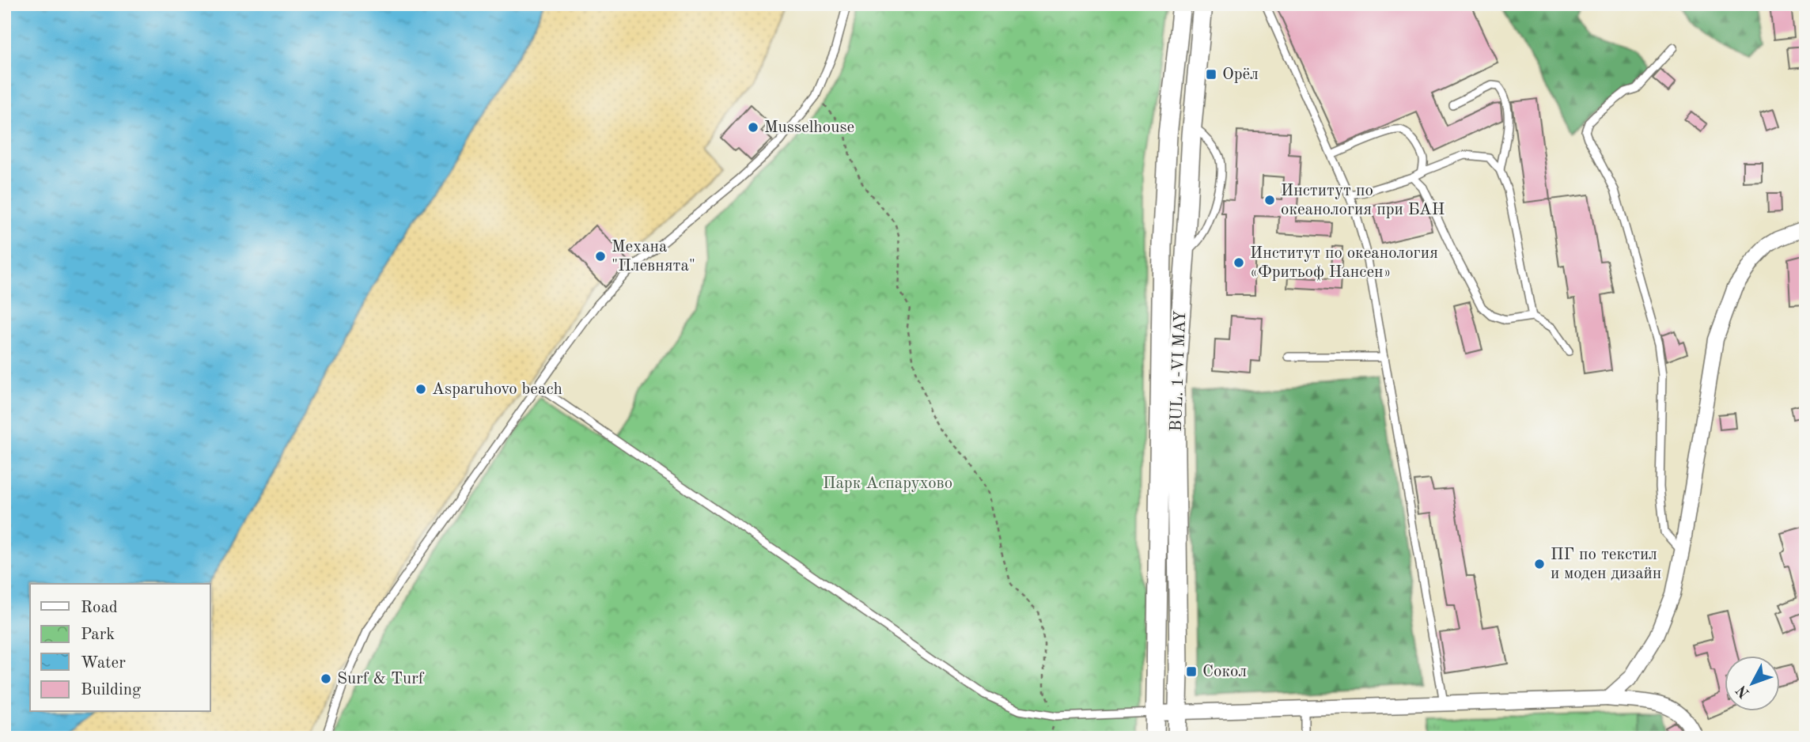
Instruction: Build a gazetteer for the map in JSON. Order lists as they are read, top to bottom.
{
  "streets": {
    "main road": ["BUL. 1-VI MAY"]
  },
  "parks": ["Парк Аспарухово"],
  "places": {
    "transit": ["Орёл", "Сокол"],
    "other": [
      "Musselhouse",
      "Институт по океанология при БАН",
      "Механа \"Плевнята\"",
      "Институт по океанология «Фритьоф Нансен»",
      "Asparuhovo beach",
      "ПГ по текстил и моден дизайн",
      "Surf & Turf"
    ]
  },
  "legend": [
    "Road",
    "Park",
    "Water",
    "Building"
  ],
  "north": "bottom left"
}
